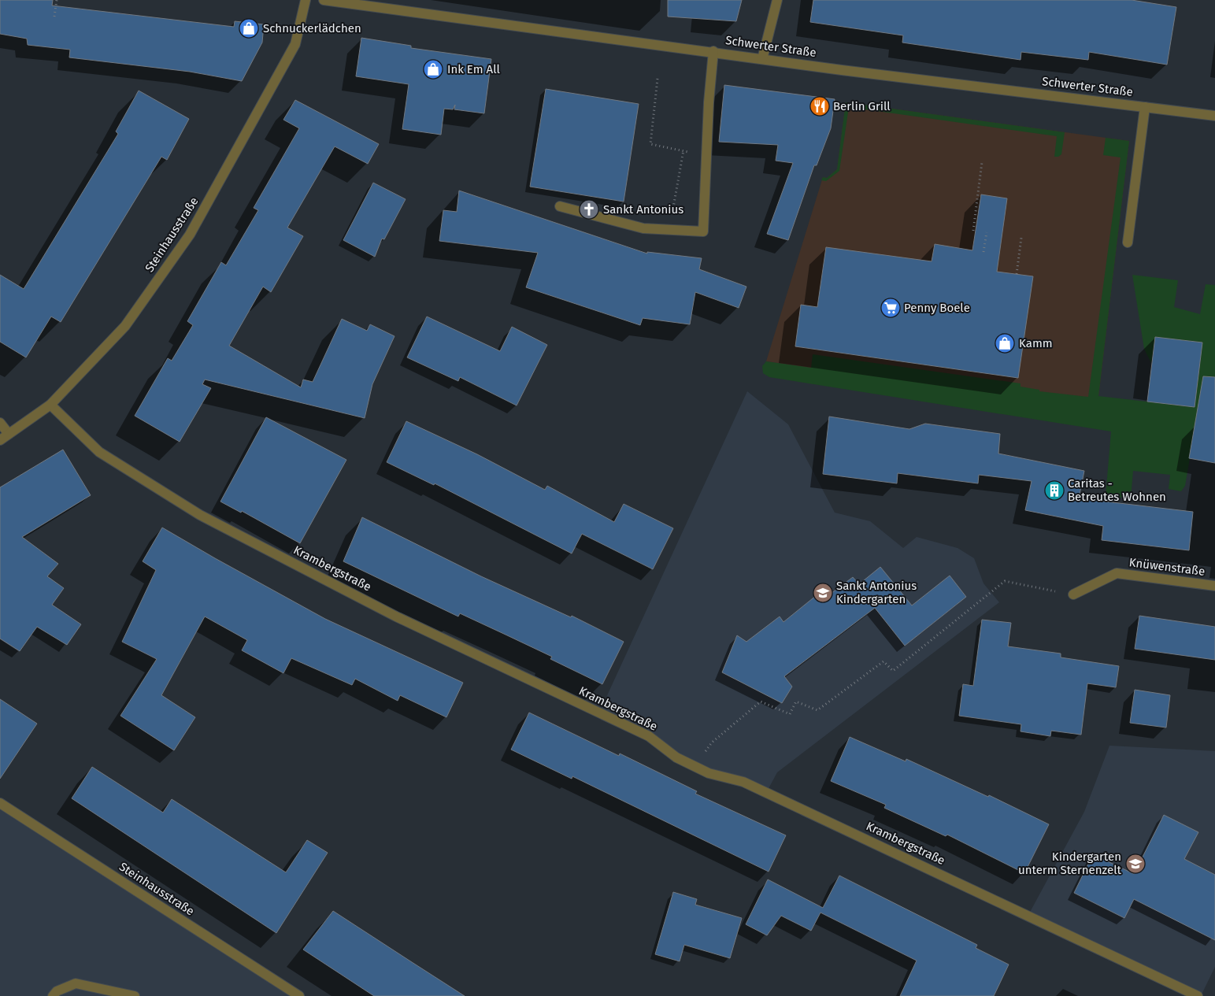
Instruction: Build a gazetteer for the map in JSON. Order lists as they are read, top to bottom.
{
  "streets": {
    "street": [
      "Schwerter Straße",
      "Steinhausstraße",
      "Knüwenstraße",
      "Krambergstraße"
    ]
  },
  "crossings": [
    ["Steinhausstraße", "Krambergstraße"]
  ],
  "places": {
    "shop": ["Schnuckerlädchen", "Ink Em All", "Kamm"],
    "restaurant": ["Berlin Grill"],
    "church": ["Sankt Antonius"],
    "supermarket": ["Penny Boele"],
    "building": ["Caritas - Betreutes Wohnen"],
    "school or university": ["Sankt Antonius Kindergarten", "Kindergarten unterm Sternenzelt"]
  }
}
